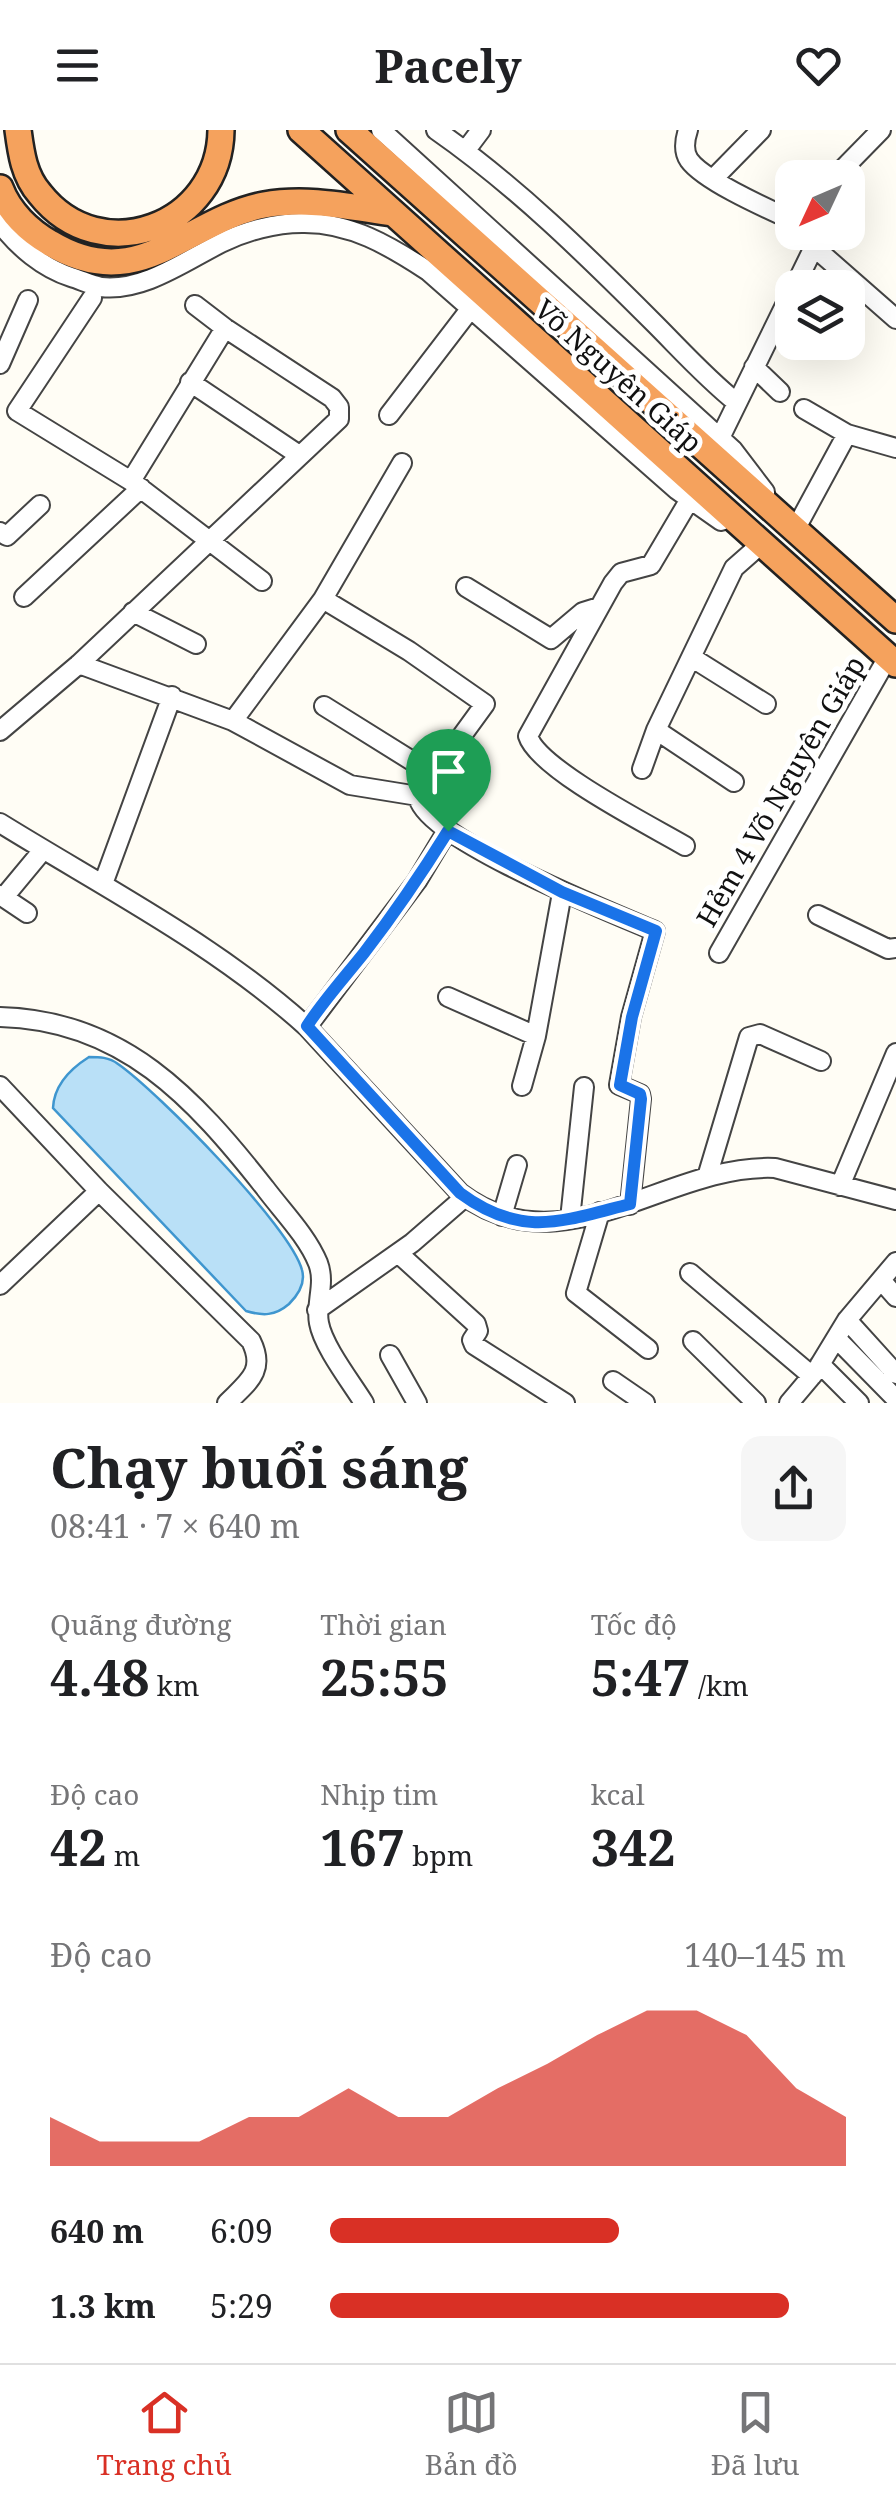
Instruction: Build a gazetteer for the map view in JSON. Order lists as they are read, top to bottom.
{
  "streets": {
    "highway": ["Võ Nguyên Giáp"],
    "street": ["Hẻm 4 Võ Nguyên Giáp"]
  },
  "crossings": [
    ["Võ Nguyên Giáp", "Hẻm 4 Võ Nguyên Giáp"]
  ],
  "north": "bottom left",
  "page": {
    "header": "Pacely",
    "heading": ["Chạy buổi sáng", "08:41 · 7 × 640 m"],
    "stats": [
      ["Quãng đường", "4.48 km"],
      ["Thời gian", "25:55"],
      ["Tốc độ", "5:47 /km"],
      ["Độ cao", "42 m"],
      ["Nhịp tim", "167 bpm"],
      ["kcal", "342"]
    ],
    "chart": ["Độ cao", "140–145 m"],
    "list": [
      {
        "name": "640 m",
        "note": "6:09"
      },
      {
        "name": "1.3 km",
        "note": "5:29"
      }
    ],
    "tabs": ["Trang chủ", "Bản đồ", "Đã lưu"]
  }
}
